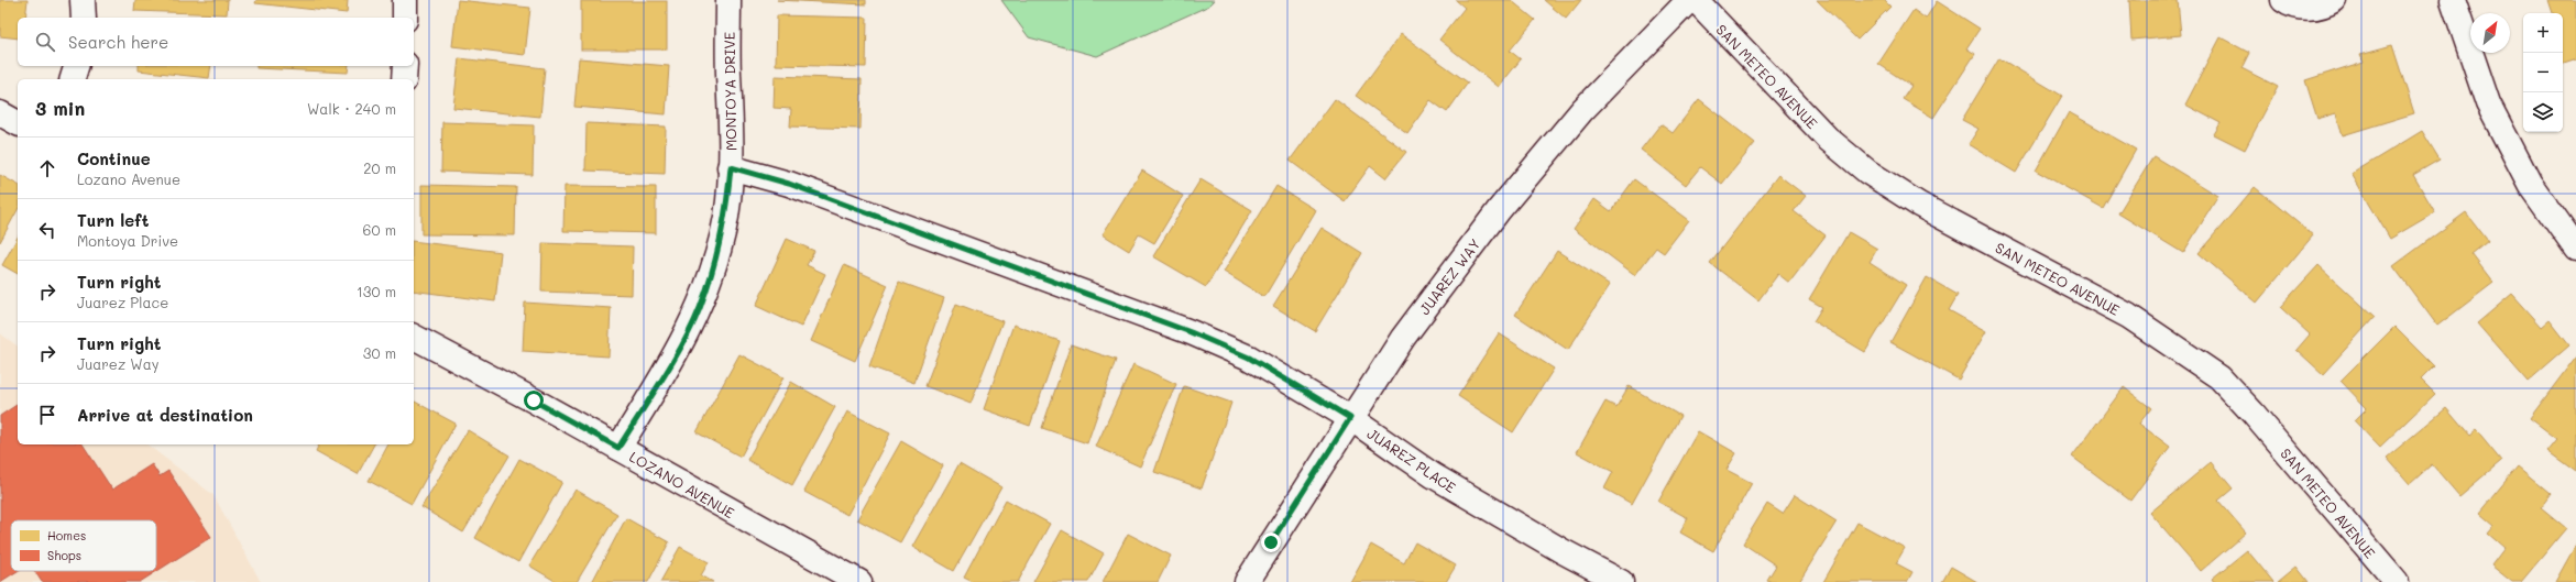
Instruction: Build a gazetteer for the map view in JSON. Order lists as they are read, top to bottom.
{
  "streets": {
    "street": [
      "SAN METEO AVENUE",
      "MONTOYA DRIVE",
      "JUAREZ WAY",
      "JUAREZ PLACE",
      "LOZANO AVENUE"
    ]
  },
  "crossings": [
    ["MONTOYA DRIVE", "JUAREZ PLACE"],
    ["MONTOYA DRIVE", "LOZANO AVENUE"],
    ["JUAREZ WAY", "JUAREZ PLACE"]
  ],
  "legend": ["Homes", "Shops"],
  "north": "top right",
  "page": {
    "map_buttons": ["+", "−"],
    "search": "Search here",
    "heading": ["3 min", "Walk · 240 m"],
    "list": [
      ["Continue", "Lozano Avenue", "20 m"],
      ["Turn left", "Montoya Drive", "60 m"],
      ["Turn right", "Juarez Place", "130 m"],
      ["Turn right", "Juarez Way", "30 m"],
      "Arrive at destination"
    ]
  }
}
